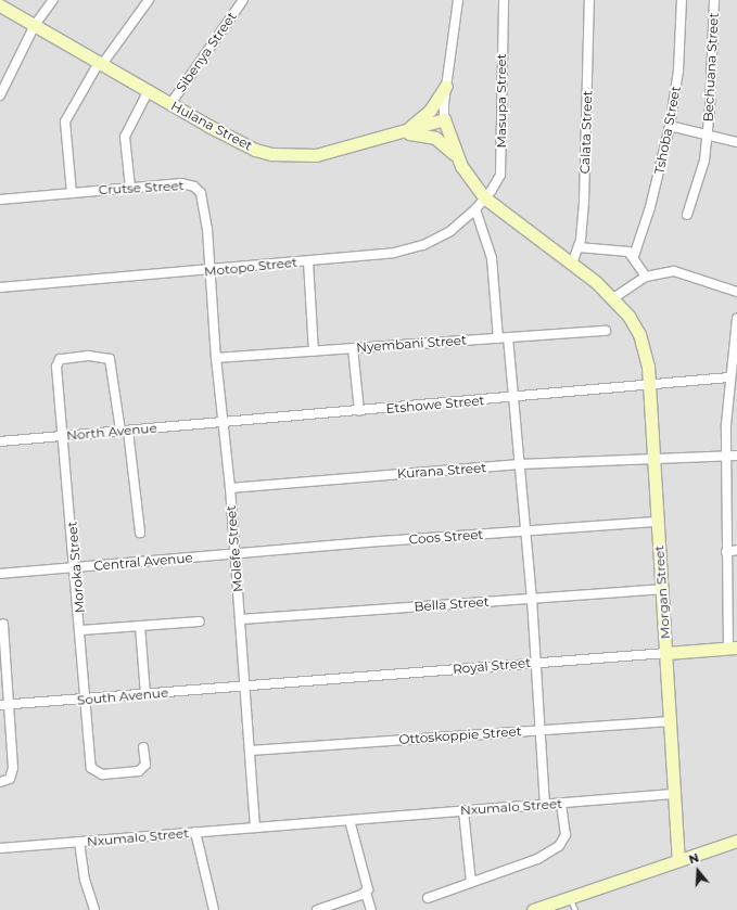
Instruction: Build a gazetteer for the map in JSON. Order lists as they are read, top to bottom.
{
  "streets": {
    "street": [
      "Sibenya Street",
      "Bechuana Street",
      "Masupa Street",
      "Hulana Street",
      "Tshoba Street",
      "Calata Street",
      "Crutse Street",
      "Motopo Street",
      "Nyembani Street",
      "Etshowe Street",
      "North Avenue",
      "Kurana Street",
      "Coos Street",
      "Molefe Street",
      "Central Avenue",
      "Moroka Street",
      "Morgan Street",
      "Bella Street",
      "Royal Street",
      "South Avenue",
      "Ottoskoppie Street",
      "Nxumalo Street"
    ]
  },
  "crossings": [
    ["Sibenya Street", "Hulana Street"],
    ["Masupa Street", "Motopo Street"],
    ["Crutse Street", "Motopo Street"],
    ["Crutse Street", "Molefe Street"],
    ["Motopo Street", "Molefe Street"],
    ["Nyembani Street", "Molefe Street"],
    ["Etshowe Street", "North Avenue"],
    ["Etshowe Street", "Molefe Street"],
    ["Etshowe Street", "Morgan Street"],
    ["North Avenue", "Molefe Street"],
    ["North Avenue", "Moroka Street"],
    ["Kurana Street", "Molefe Street"],
    ["Kurana Street", "Morgan Street"],
    ["Coos Street", "Molefe Street"],
    ["Coos Street", "Central Avenue"],
    ["Coos Street", "Morgan Street"],
    ["Molefe Street", "Central Avenue"],
    ["Molefe Street", "Bella Street"],
    ["Molefe Street", "Royal Street"],
    ["Molefe Street", "South Avenue"],
    ["Molefe Street", "Ottoskoppie Street"],
    ["Molefe Street", "Nxumalo Street"],
    ["Central Avenue", "Moroka Street"],
    ["Moroka Street", "South Avenue"],
    ["Morgan Street", "Bella Street"],
    ["Morgan Street", "Royal Street"],
    ["Morgan Street", "Ottoskoppie Street"],
    ["Morgan Street", "Nxumalo Street"],
    ["Royal Street", "South Avenue"]
  ],
  "north": "top"
}
